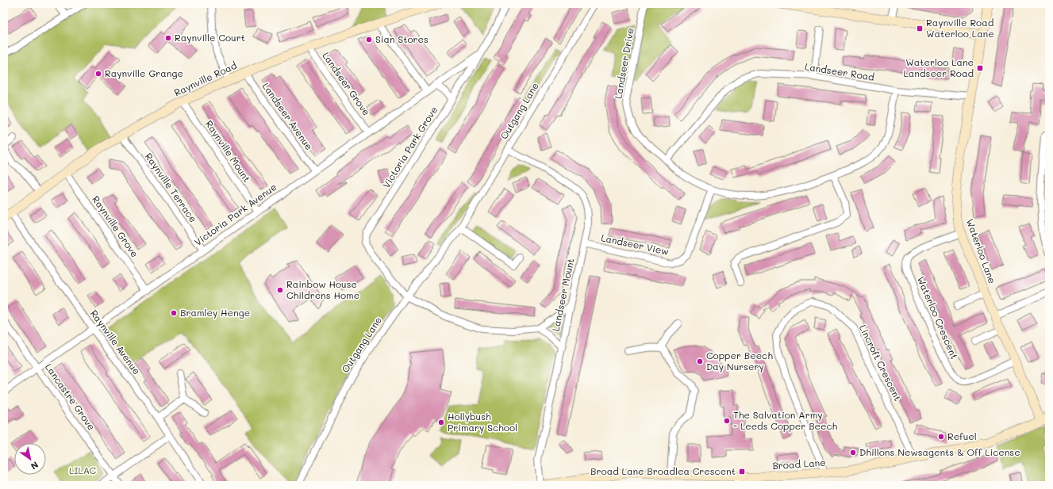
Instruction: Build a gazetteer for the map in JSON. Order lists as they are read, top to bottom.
{
  "streets": {
    "street": [
      "Landseer Drive",
      "Landseer Road",
      "Raynville Road",
      "Landseer Grove",
      "Outgang Lane",
      "Landseer Avenue",
      "Victoria Park Grove",
      "Raynville Mount",
      "Raynville Terrace",
      "Victoria Park Avenue",
      "Raynville Grove",
      "Landseer View",
      "Waterloo Lane",
      "Landseer Mount",
      "Waterloo Crescent",
      "Raynville Avenue",
      "Lincroft Crescent",
      "Lancastre Grove",
      "Broad Lane"
    ]
  },
  "crossings": [
    ["Landseer Drive", "Landseer Road"],
    ["Landseer Drive", "Landseer View"],
    ["Landseer Road", "Waterloo Lane"],
    ["Raynville Road", "Landseer Grove"],
    ["Raynville Road", "Landseer Avenue"],
    ["Raynville Road", "Raynville Mount"],
    ["Raynville Road", "Raynville Terrace"],
    ["Raynville Road", "Raynville Grove"],
    ["Raynville Road", "Raynville Avenue"],
    ["Landseer Grove", "Victoria Park Avenue"],
    ["Outgang Lane", "Victoria Park Grove"],
    ["Outgang Lane", "Landseer Mount"],
    ["Landseer Avenue", "Victoria Park Avenue"],
    ["Victoria Park Grove", "Victoria Park Avenue"],
    ["Raynville Mount", "Victoria Park Avenue"],
    ["Raynville Terrace", "Victoria Park Avenue"],
    ["Victoria Park Avenue", "Raynville Grove"],
    ["Victoria Park Avenue", "Raynville Avenue"],
    ["Victoria Park Avenue", "Lancastre Grove"],
    ["Landseer View", "Landseer Mount"],
    ["Waterloo Lane", "Waterloo Crescent"],
    ["Waterloo Lane", "Broad Lane"],
    ["Lincroft Crescent", "Broad Lane"]
  ],
  "parks": ["LILAC"],
  "places": {
    "transit": ["Raynville Road Waterloo Lane", "Waterloo Lane Landseer Road", "Broad Lane Broadlea Crescent"],
    "other": [
      "Raynville Court",
      "Sian Stores",
      "Raynville Grange",
      "Rainbow House Childrens Home",
      "Bramley Henge",
      "Copper Beech Day Nursery",
      "The Salvation Army - Leeds Copper Beech",
      "Hollybush Primary School",
      "Refuel",
      "Dhillons Newsagents & Off License"
    ]
  },
  "north": "bottom right"
}
